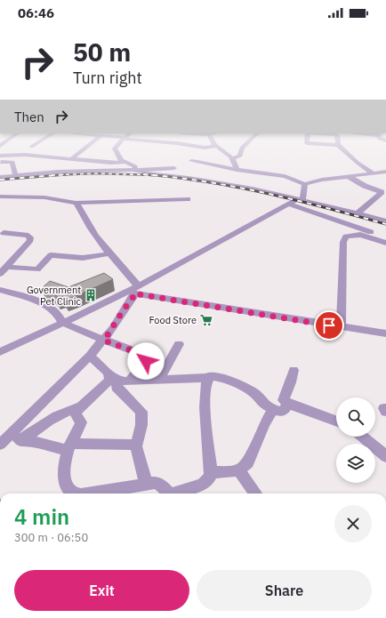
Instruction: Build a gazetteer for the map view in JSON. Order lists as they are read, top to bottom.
{
  "places": {
    "building": ["Government Pet Clinic"],
    "supermarket": ["Food Store"]
  },
  "page": {
    "status": "06:46",
    "turn": ["50 m", "Turn right"],
    "then": "Then",
    "heading": ["4 min", "300 m · 06:50"],
    "buttons": ["Exit", "Share"]
  }
}
